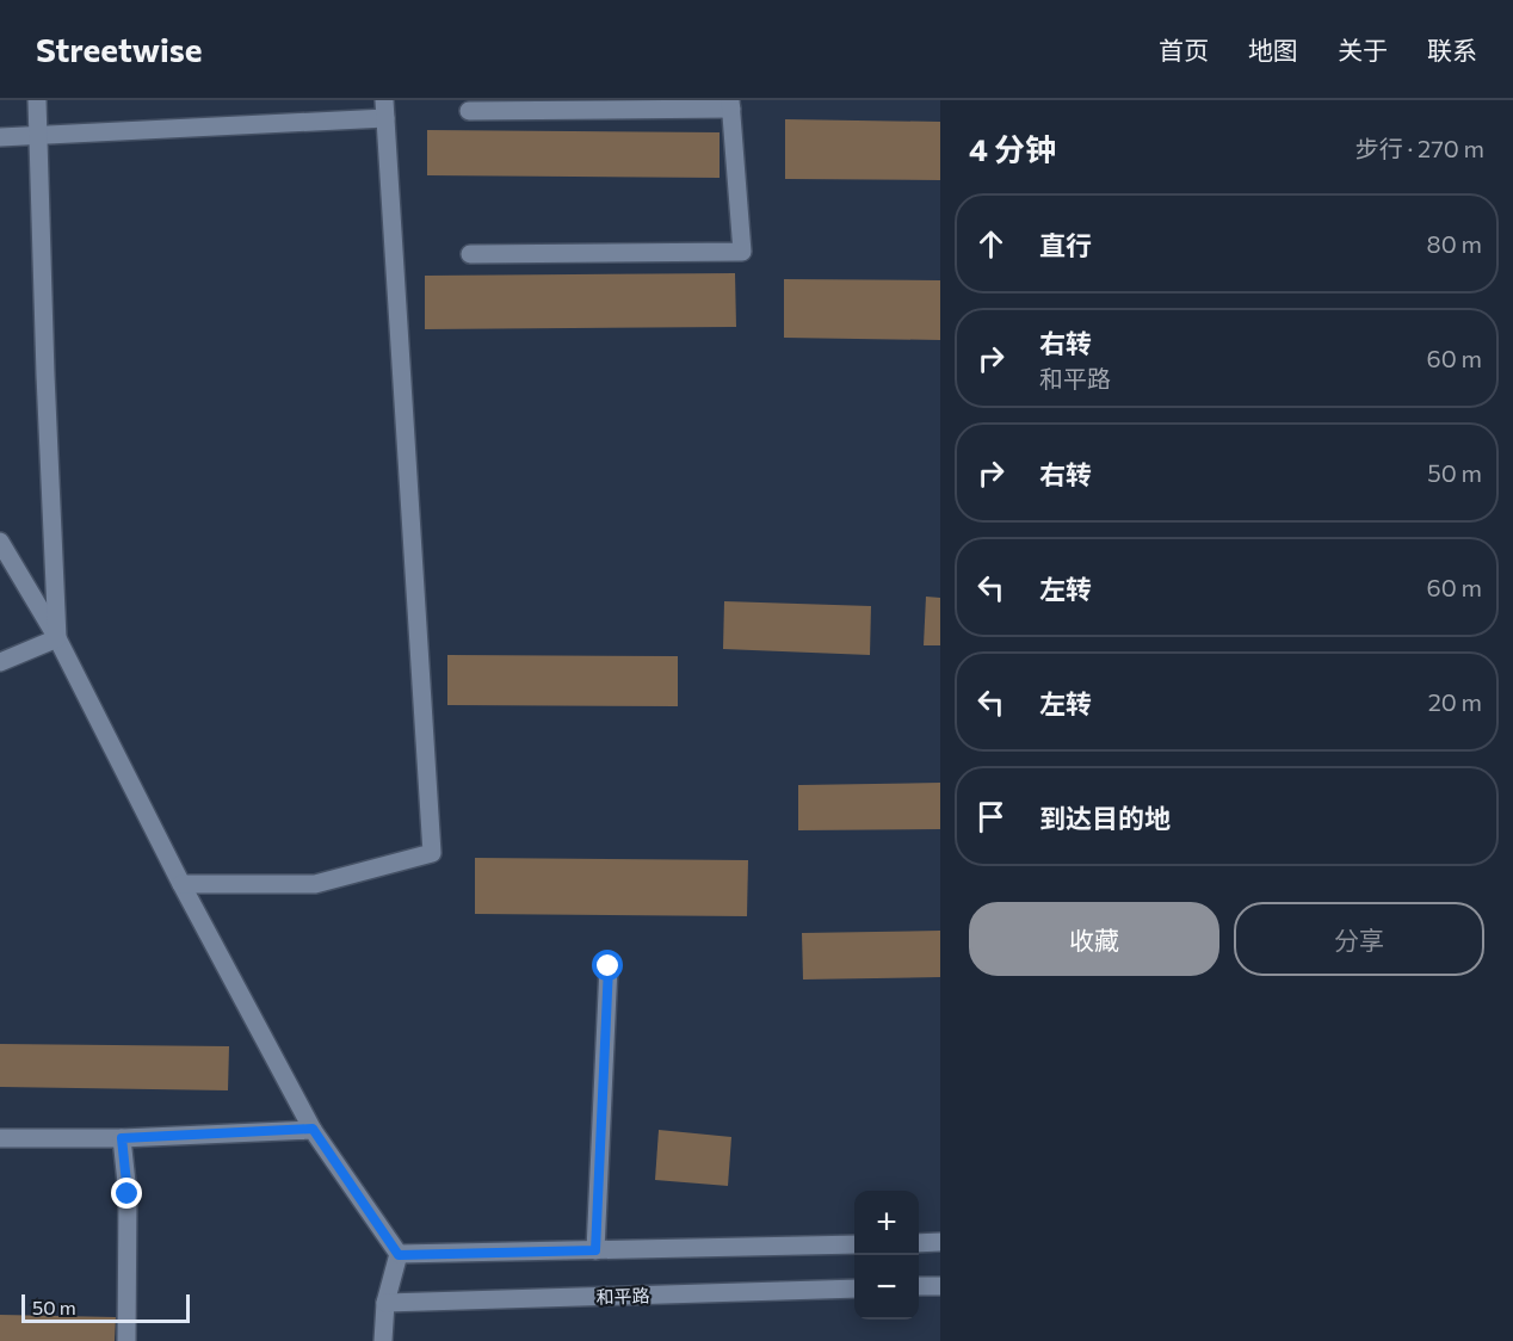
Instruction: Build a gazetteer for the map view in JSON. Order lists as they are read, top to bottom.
{
  "streets": {
    "street": ["和平路"]
  },
  "scale_bar": "50 m",
  "page": {
    "header": "Streetwise",
    "nav": [
      "首页",
      "地图",
      "关于",
      "联系"
    ],
    "heading": ["4 分钟", "步行 · 270 m"],
    "list": [
      ["直行", "80 m"],
      ["右转", "和平路", "60 m"],
      ["右转", "50 m"],
      ["左转", "60 m"],
      ["左转", "20 m"],
      "到达目的地"
    ],
    "buttons": ["收藏", "分享"],
    "map_buttons": ["+", "−"],
    "scale": "50 m"
  }
}
